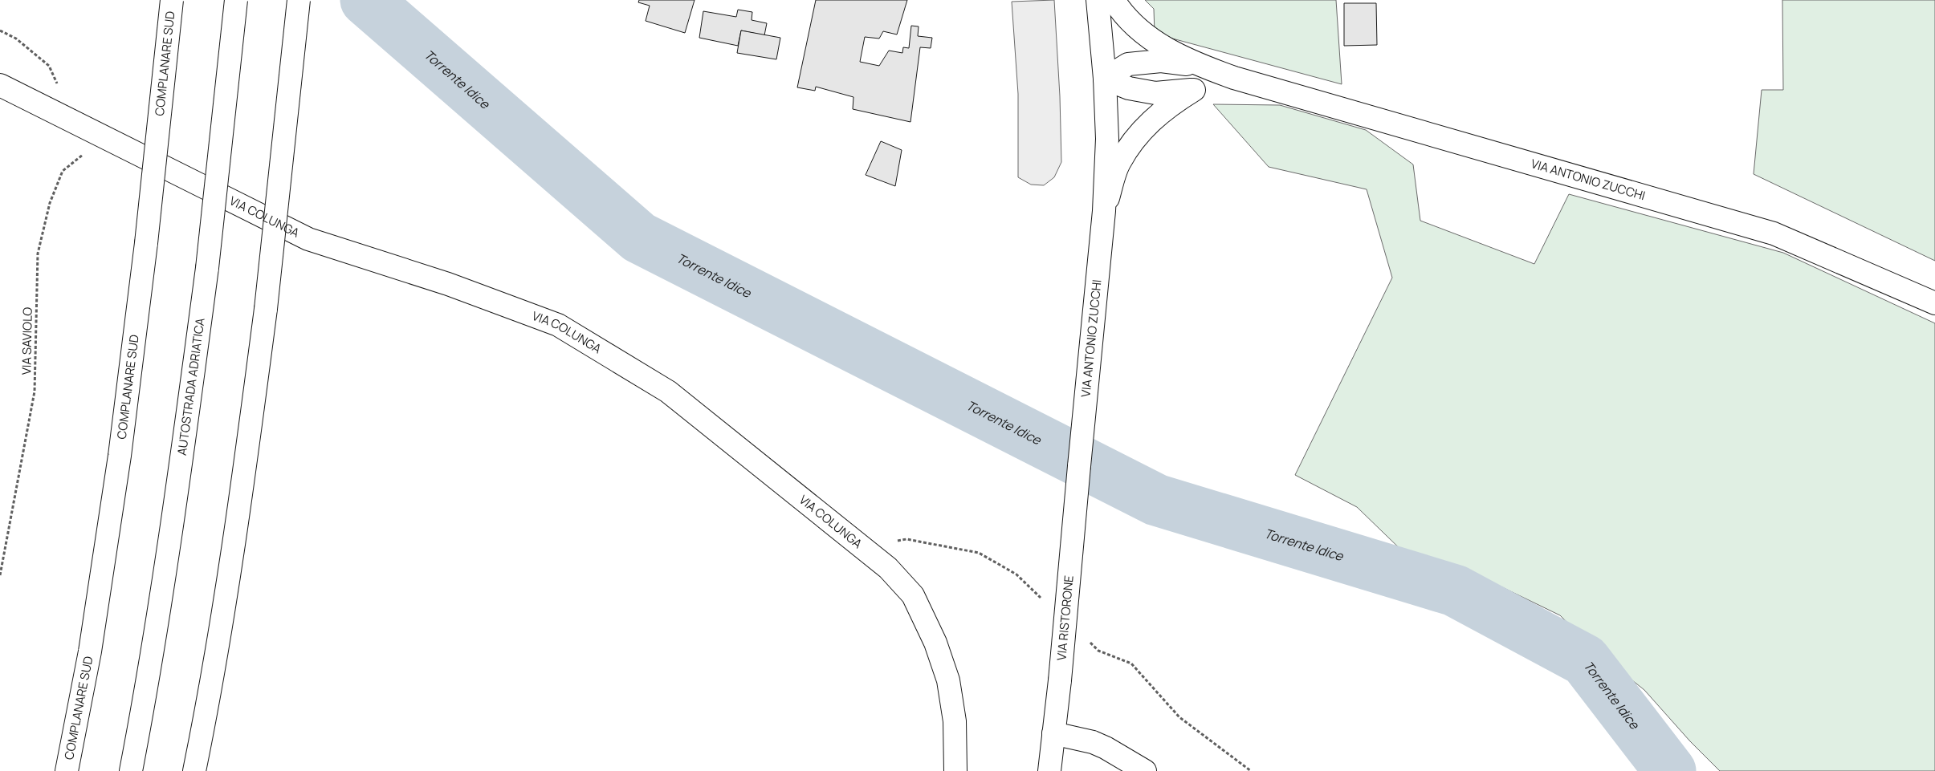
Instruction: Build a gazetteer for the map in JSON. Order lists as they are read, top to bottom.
{
  "streets": {
    "main road": [
      "COMPLANARE SUD",
      "VIA ANTONIO ZUCCHI",
      "VIA COLUNGA",
      "AUTOSTRADA ADRIATICA",
      "VIA RISTORONE"
    ],
    "path": ["VIA SAVIOLO"]
  },
  "crossings": [
    ["VIA ANTONIO ZUCCHI", "VIA RISTORONE"],
    ["VIA COLUNGA", "VIA SAVIOLO"]
  ],
  "water": ["Torrente Idice"]
}
